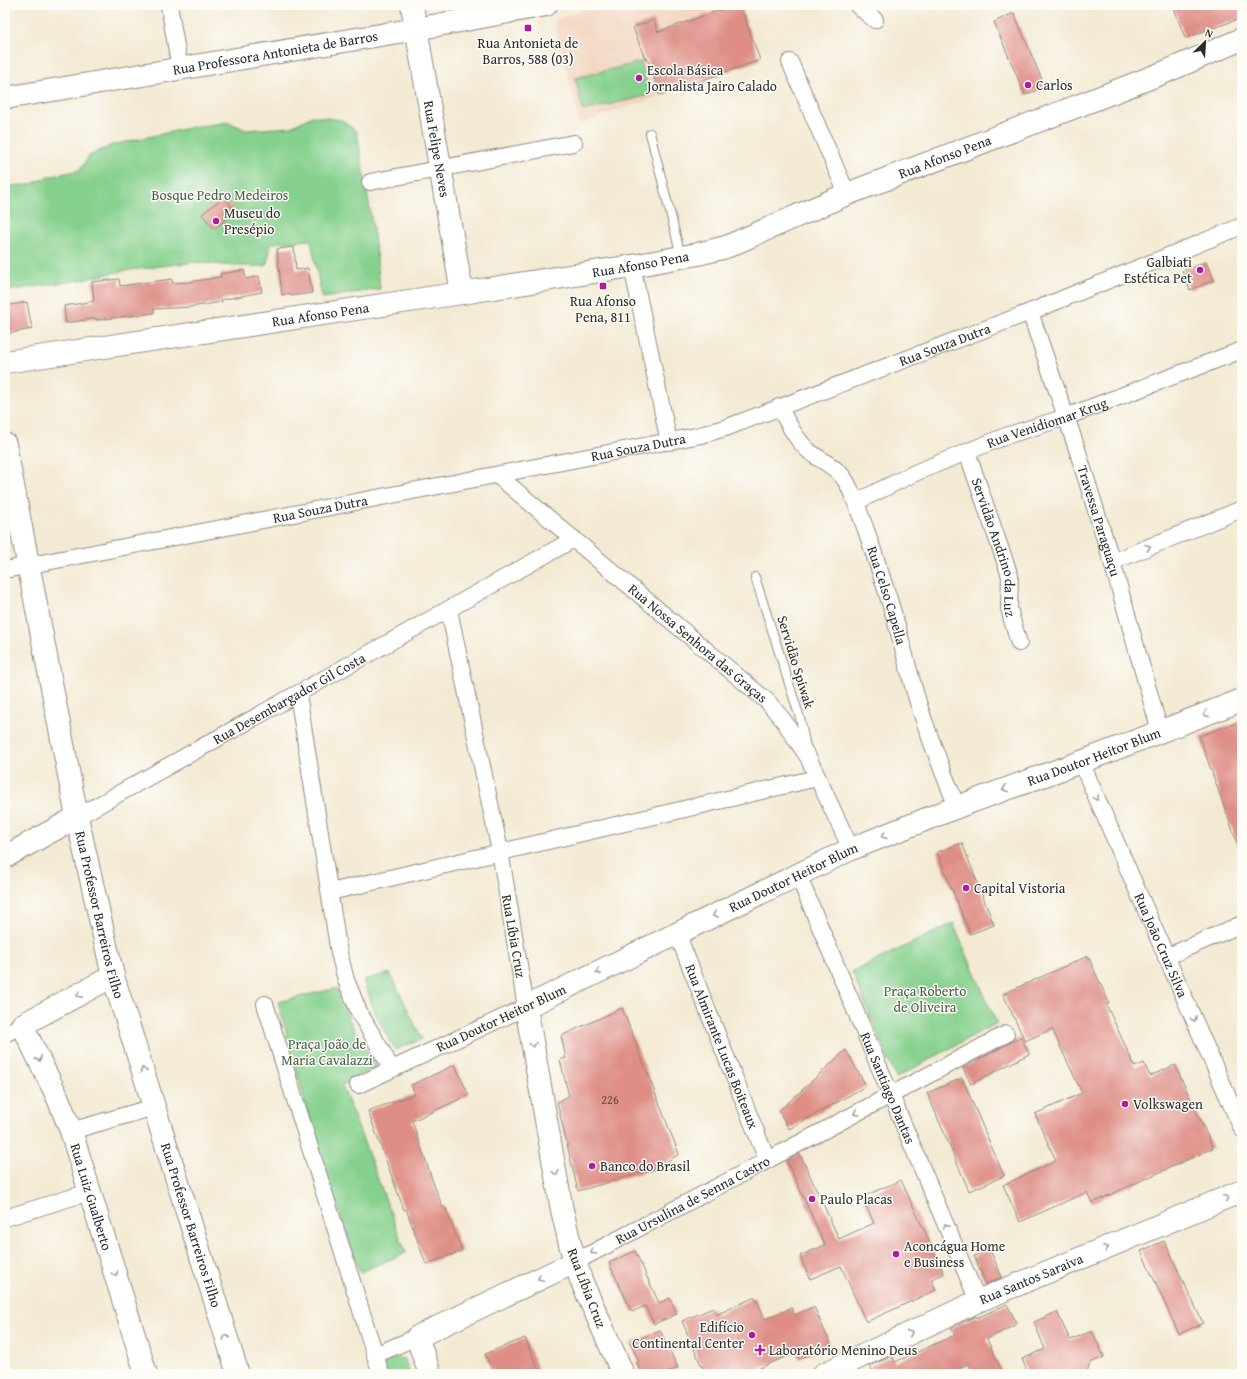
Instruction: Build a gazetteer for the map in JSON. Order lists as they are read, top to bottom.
{
  "streets": {
    "street": [
      "Rua Professora Antonieta de Barros",
      "Rua Felipe Neves",
      "Rua Afonso Pena",
      "Rua Souza Dutra",
      "Rua Venidiomar Krug",
      "Travessa Paraguaçu",
      "Servidão Andrino da Luz",
      "Rua Celso Capella",
      "Rua Nossa Senhora das Graças",
      "Rua Desembargador Gil Costa",
      "Rua Doutor Heitor Blum",
      "Rua Professor Barreiros Filho",
      "Rua Líbia Cruz",
      "Rua João Cruz Silva",
      "Rua Almirante Lucas Boiteaux",
      "Rua Santiago Dantas",
      "Rua Luiz Gualberto",
      "Rua Ursulina de Senna Castro",
      "Rua Santos Saraiva"
    ],
    "lane": ["Servidão Spiwak"]
  },
  "crossings": [
    ["Rua Professora Antonieta de Barros", "Rua Felipe Neves"],
    ["Rua Felipe Neves", "Rua Afonso Pena"],
    ["Rua Souza Dutra", "Travessa Paraguaçu"],
    ["Rua Souza Dutra", "Rua Celso Capella"],
    ["Rua Souza Dutra", "Rua Nossa Senhora das Graças"],
    ["Rua Souza Dutra", "Rua Professor Barreiros Filho"],
    ["Rua Venidiomar Krug", "Travessa Paraguaçu"],
    ["Rua Venidiomar Krug", "Servidão Andrino da Luz"],
    ["Rua Venidiomar Krug", "Rua Celso Capella"],
    ["Travessa Paraguaçu", "Rua Doutor Heitor Blum"],
    ["Rua Celso Capella", "Rua Doutor Heitor Blum"],
    ["Rua Nossa Senhora das Graças", "Servidão Spiwak"],
    ["Rua Nossa Senhora das Graças", "Rua Desembargador Gil Costa"],
    ["Rua Nossa Senhora das Graças", "Rua Doutor Heitor Blum"],
    ["Rua Desembargador Gil Costa", "Rua Professor Barreiros Filho"],
    ["Rua Desembargador Gil Costa", "Rua Líbia Cruz"],
    ["Rua Doutor Heitor Blum", "Rua Líbia Cruz"],
    ["Rua Doutor Heitor Blum", "Rua João Cruz Silva"],
    ["Rua Doutor Heitor Blum", "Rua Almirante Lucas Boiteaux"],
    ["Rua Doutor Heitor Blum", "Rua Santiago Dantas"],
    ["Rua Líbia Cruz", "Rua Ursulina de Senna Castro"],
    ["Rua Almirante Lucas Boiteaux", "Rua Ursulina de Senna Castro"],
    ["Rua Santiago Dantas", "Rua Ursulina de Senna Castro"],
    ["Rua Santiago Dantas", "Rua Santos Saraiva"]
  ],
  "one_way": [
    "Rua João Cruz Silva",
    "Rua Santiago Dantas",
    "Rua Luiz Gualberto",
    "Rua Ursulina de Senna Castro",
    "Rua Santos Saraiva"
  ],
  "parks": ["Bosque Pedro Medeiros", "Praça Roberto de Oliveira", "Praça João de Maria Cavalazzi"],
  "places": {
    "transit": ["Rua Antonieta de Barros, 588 (03)", "Rua Afonso Pena, 811"],
    "other": [
      "Escola Básica Jornalista Jairo Calado",
      "Carlos",
      "Museu do Presépio",
      "Galbiati Estética Pet",
      "Capital Vistoria",
      "Volkswagen",
      "Banco do Brasil",
      "Paulo Placas",
      "Aconcágua Home e Business",
      "Edifício Continental Center"
    ],
    "health": ["Laboratório Menino Deus"]
  },
  "house_numbers": ["226"],
  "north": "top right"
}
